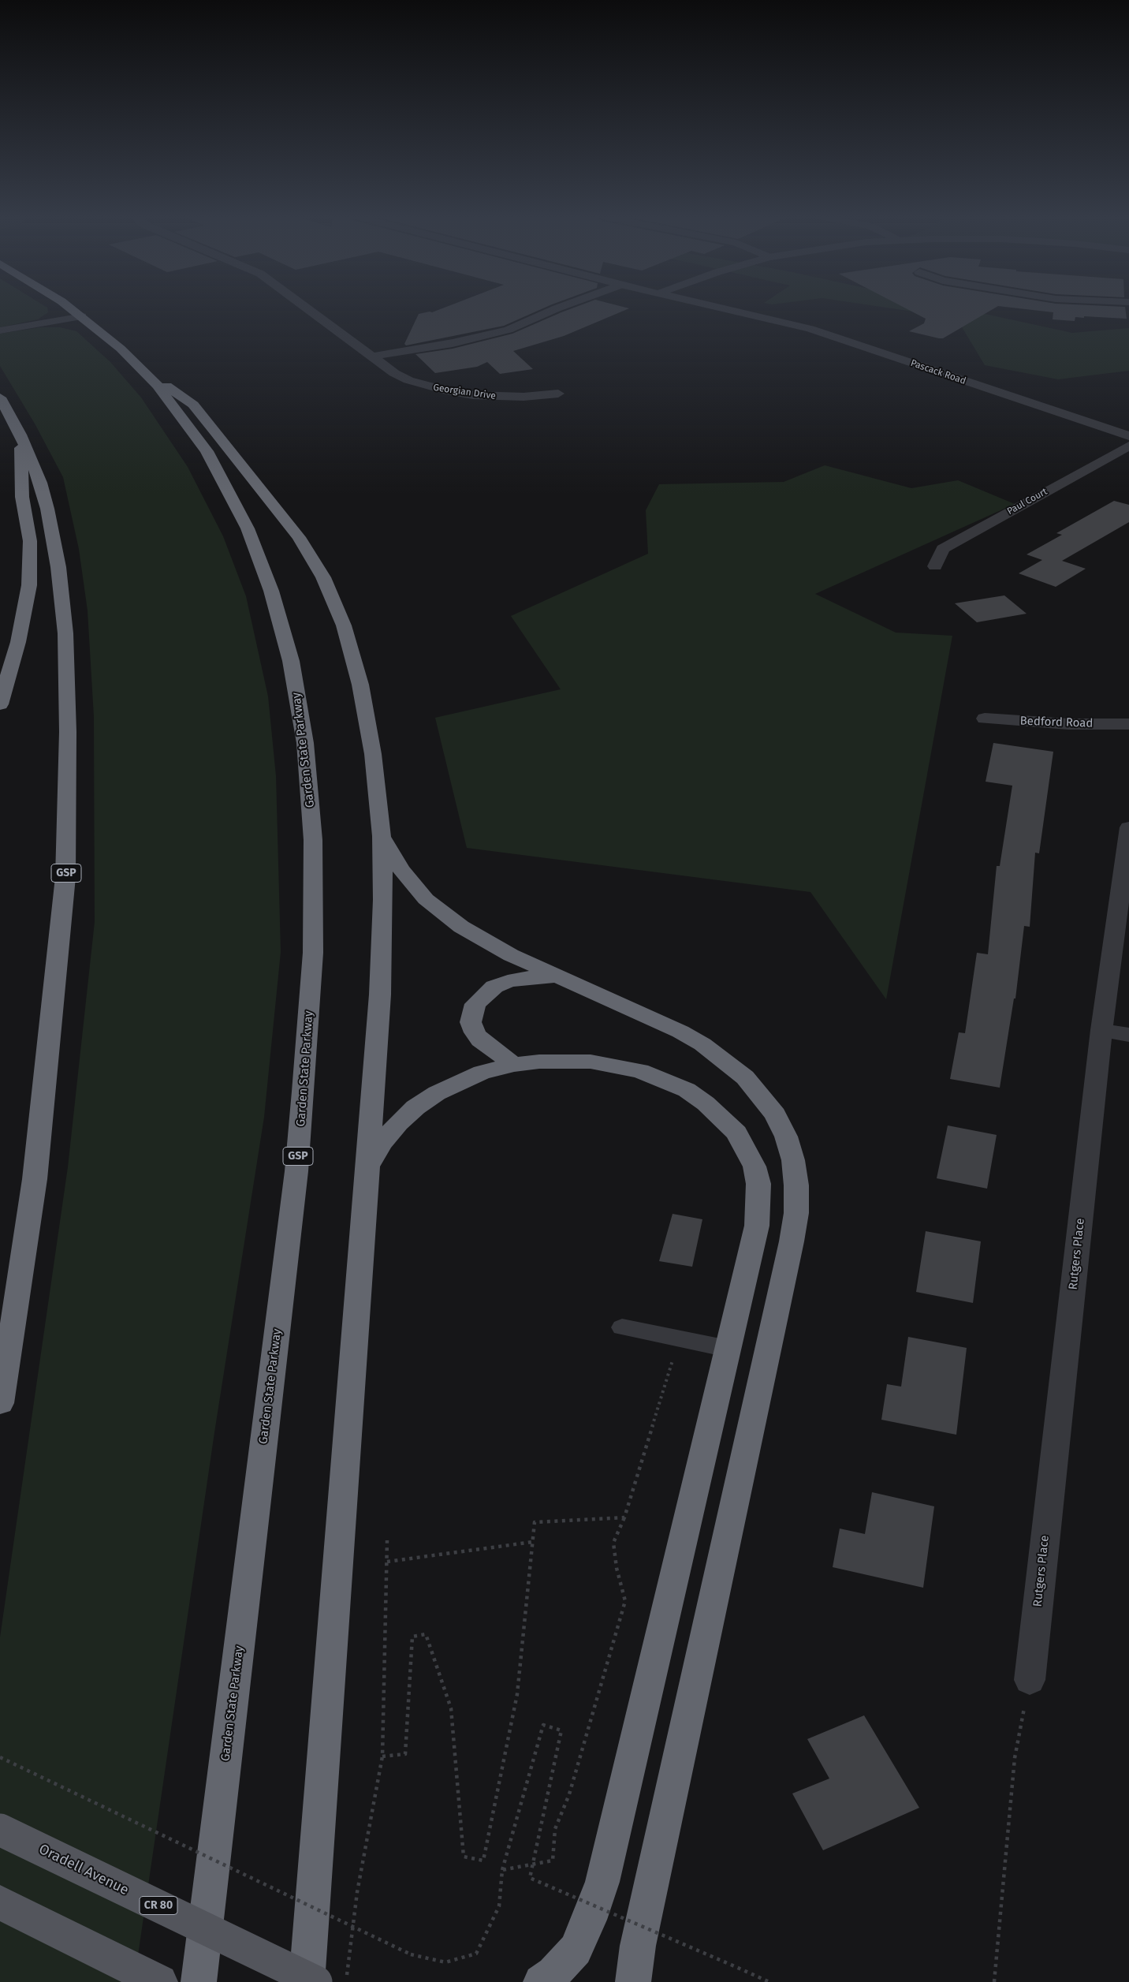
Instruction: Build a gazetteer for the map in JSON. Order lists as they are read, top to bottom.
{
  "streets": {
    "highway": ["Garden State Parkway", "GSP"],
    "main road": ["Oradell Avenue", "CR 80"],
    "street": [
      "Pascack Road",
      "Georgian Drive",
      "Paul Court",
      "Bedford Road",
      "Rutgers Place"
    ]
  }
}
